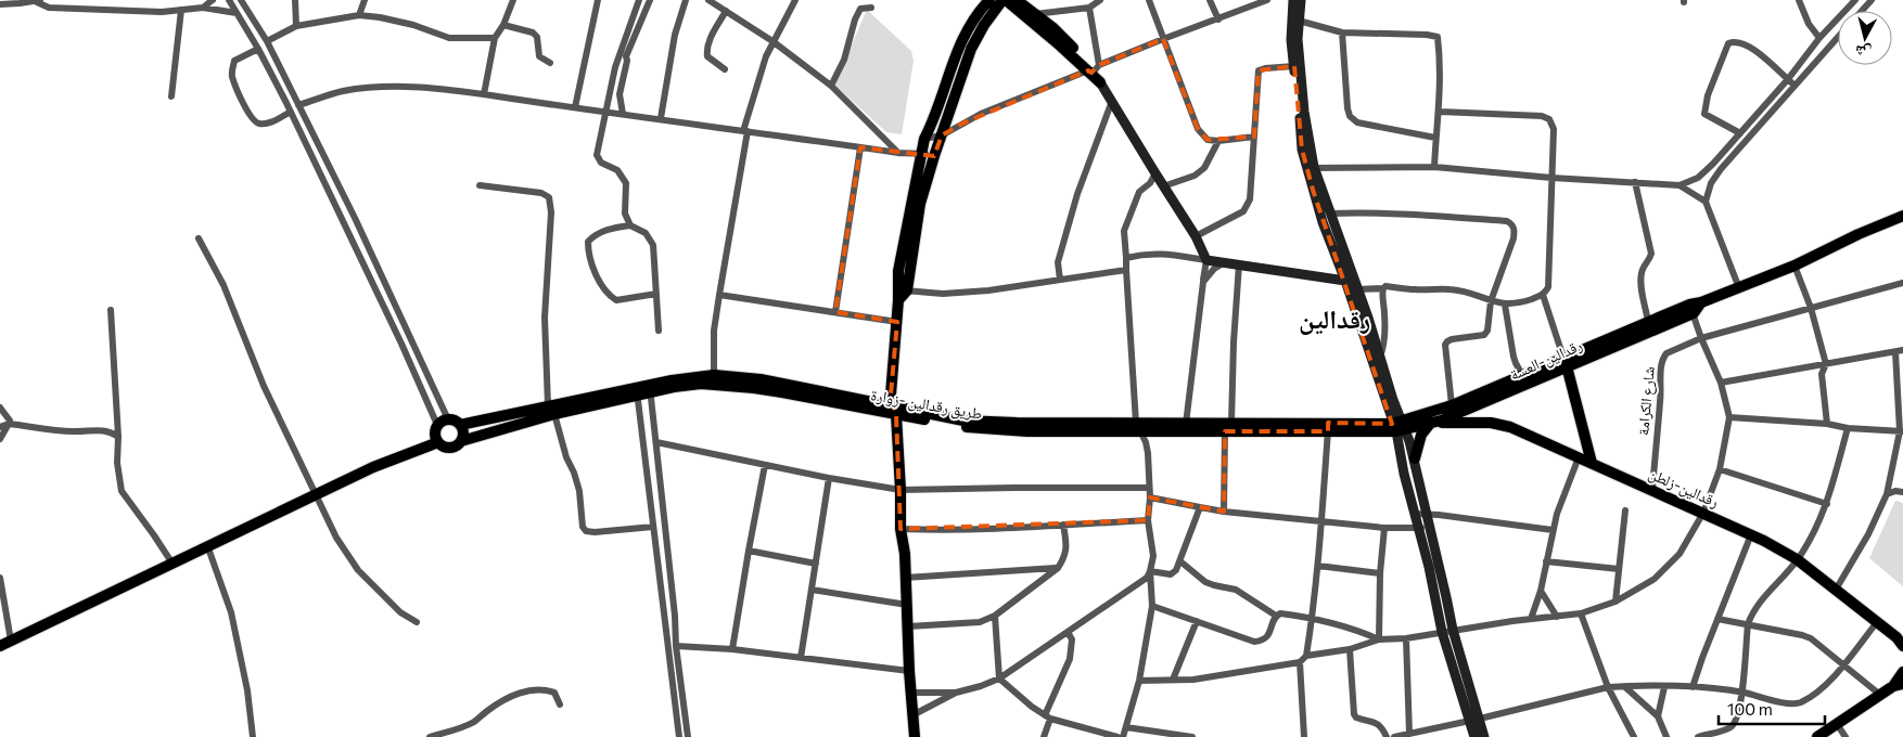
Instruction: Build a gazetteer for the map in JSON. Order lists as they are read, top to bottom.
{
  "streets": {
    "main road": ["رقدالين-العسة", "طريق رقدالين -زوارة", "رقدالين-زلطن"],
    "street": ["شارع الكرامة"]
  },
  "crossings": [
    ["رقدالين-العسة", "طريق رقدالين -زوارة"],
    ["رقدالين-العسة", "رقدالين-زلطن"],
    ["شارع الكرامة", "رقدالين-زلطن"]
  ],
  "districts": ["رقدالين"],
  "scale_bar": "100 m",
  "north": "bottom"
}
